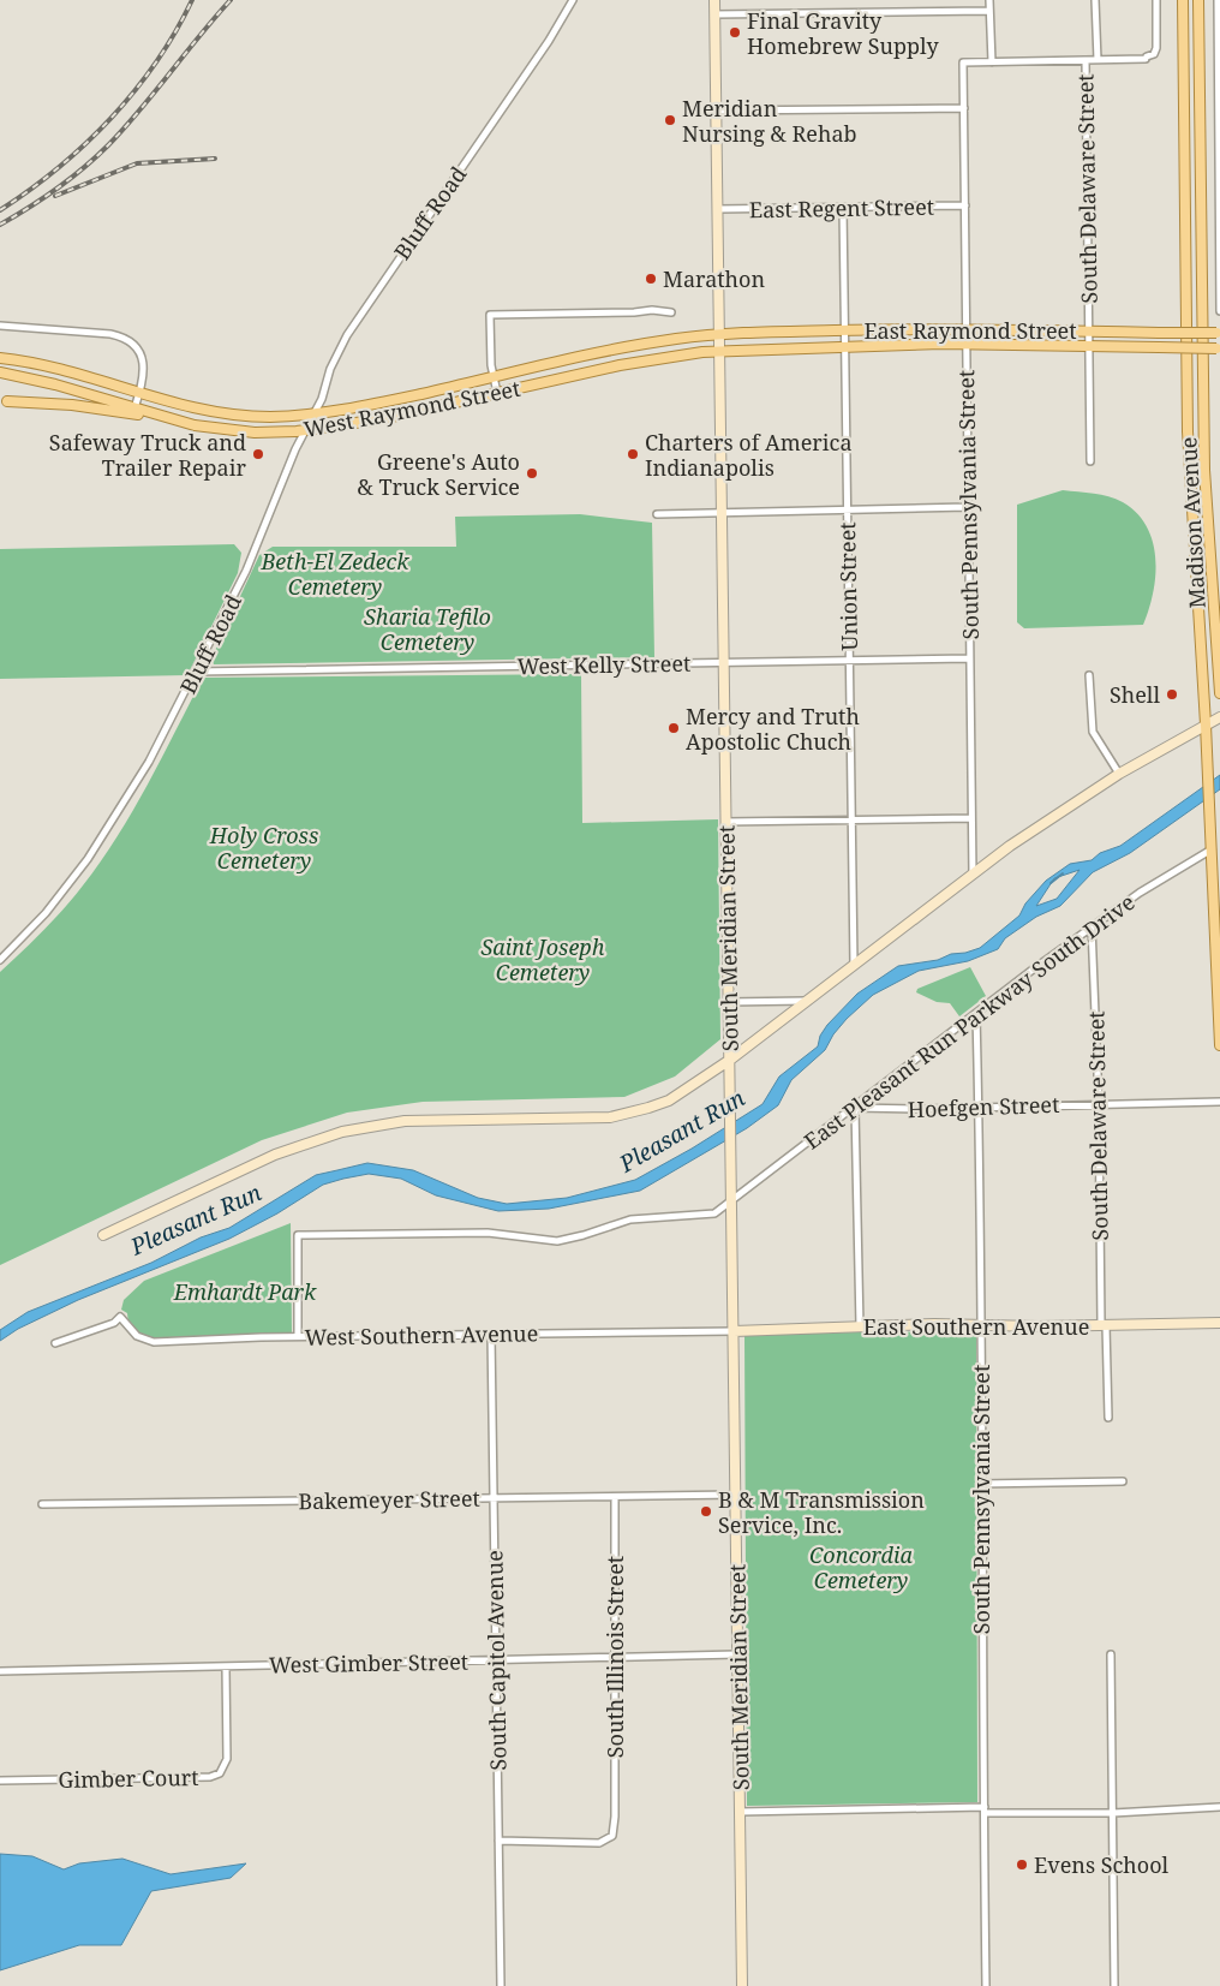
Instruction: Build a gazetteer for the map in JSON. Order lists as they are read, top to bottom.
{
  "streets": {
    "main road": [
      "East Raymond Street",
      "West Raymond Street",
      "Madison Avenue",
      "South Meridian Street",
      "East Southern Avenue"
    ],
    "street": [
      "South Delaware Street",
      "East Regent Street",
      "Bluff Road",
      "South Pennsylvania Street",
      "Union Street",
      "West Kelly Street",
      "East Pleasant Run Parkway South Drive",
      "Hoefgen Street",
      "West Southern Avenue",
      "Bakemeyer Street",
      "South Illinois Street",
      "South Capitol Avenue",
      "West Gimber Street",
      "Gimber Court"
    ]
  },
  "crossings": [
    ["South Delaware Street", "East Raymond Street"],
    ["South Delaware Street", "East Pleasant Run Parkway South Drive"],
    ["South Delaware Street", "Hoefgen Street"],
    ["South Delaware Street", "East Southern Avenue"],
    ["East Regent Street", "South Pennsylvania Street"],
    ["East Regent Street", "Union Street"],
    ["East Regent Street", "South Meridian Street"],
    ["Bluff Road", "West Raymond Street"],
    ["Bluff Road", "West Kelly Street"],
    ["East Raymond Street", "West Raymond Street"],
    ["East Raymond Street", "South Pennsylvania Street"],
    ["East Raymond Street", "Union Street"],
    ["East Raymond Street", "South Meridian Street"],
    ["West Raymond Street", "South Meridian Street"],
    ["South Pennsylvania Street", "West Kelly Street"],
    ["South Pennsylvania Street", "East Pleasant Run Parkway South Drive"],
    ["South Pennsylvania Street", "Hoefgen Street"],
    ["South Pennsylvania Street", "East Southern Avenue"],
    ["Madison Avenue", "East Pleasant Run Parkway South Drive"],
    ["Union Street", "West Kelly Street"],
    ["West Kelly Street", "South Meridian Street"],
    ["South Meridian Street", "East Pleasant Run Parkway South Drive"],
    ["South Meridian Street", "East Southern Avenue"],
    ["South Meridian Street", "West Southern Avenue"],
    ["South Meridian Street", "Bakemeyer Street"],
    ["South Meridian Street", "West Gimber Street"],
    ["East Pleasant Run Parkway South Drive", "Hoefgen Street"],
    ["East Pleasant Run Parkway South Drive", "West Southern Avenue"],
    ["East Southern Avenue", "West Southern Avenue"],
    ["West Southern Avenue", "South Capitol Avenue"],
    ["Bakemeyer Street", "South Illinois Street"],
    ["Bakemeyer Street", "South Capitol Avenue"],
    ["South Illinois Street", "South Capitol Avenue"],
    ["South Illinois Street", "West Gimber Street"],
    ["South Capitol Avenue", "West Gimber Street"],
    ["West Gimber Street", "Gimber Court"]
  ],
  "water": ["Pleasant Run"],
  "parks": [
    "Beth-El Zedeck Cemetery",
    "Sharia Tefilo Cemetery",
    "Holy Cross Cemetery",
    "Saint Joseph Cemetery",
    "Emhardt Park",
    "Concordia Cemetery"
  ],
  "places": [
    "Final Gravity Homebrew Supply",
    "Meridian Nursing & Rehab",
    "Marathon",
    "Safeway Truck and Trailer Repair",
    "Charters of America Indianapolis",
    "Greene's Auto & Truck Service",
    "Shell",
    "Mercy and Truth Apostolic Chuch",
    "B & M Transmission Service, Inc.",
    "Evens School"
  ]
}
